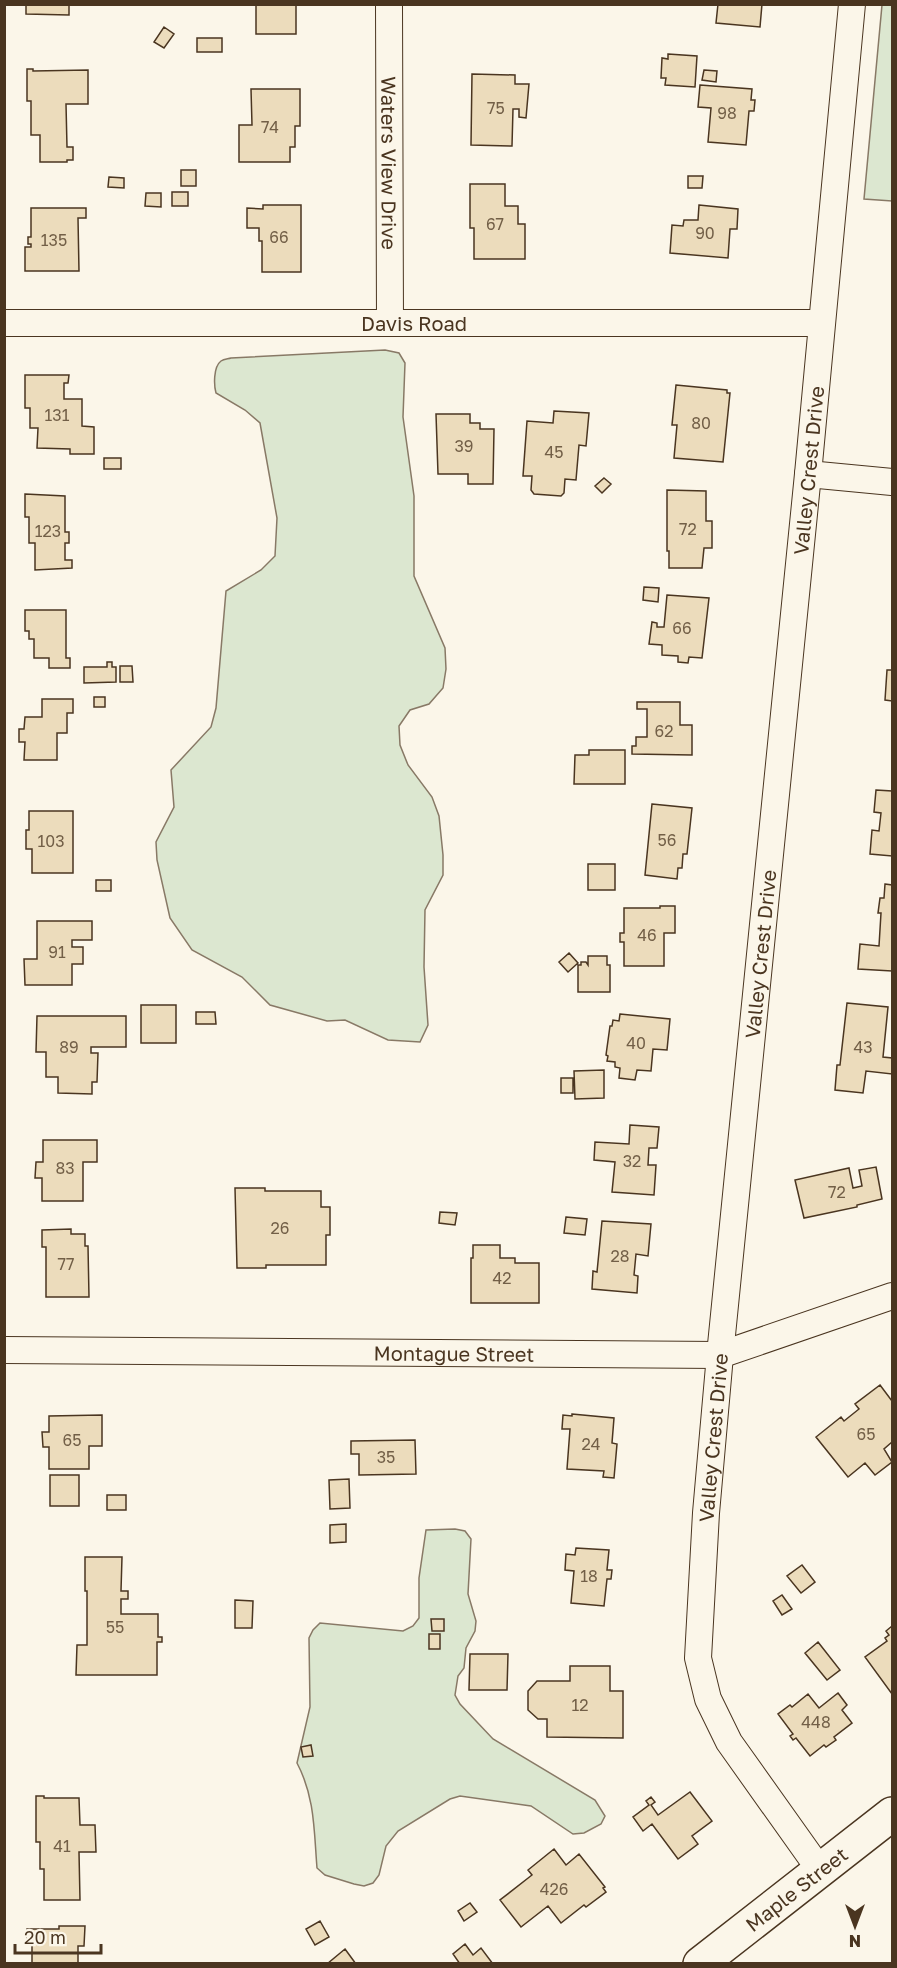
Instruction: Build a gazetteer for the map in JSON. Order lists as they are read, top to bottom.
{
  "streets": {
    "main road": ["Maple Street"],
    "street": [
      "Waters View Drive",
      "Davis Road",
      "Valley Crest Drive",
      "Montague Street"
    ]
  },
  "crossings": [
    ["Waters View Drive", "Davis Road"],
    ["Davis Road", "Valley Crest Drive"],
    ["Valley Crest Drive", "Montague Street"],
    ["Valley Crest Drive", "Maple Street"]
  ],
  "house_numbers": [
    "75",
    "98",
    "74",
    "67",
    "90",
    "66",
    "135",
    "131",
    "80",
    "39",
    "45",
    "72",
    "123",
    "66",
    "62",
    "56",
    "103",
    "46",
    "91",
    "40",
    "89",
    "43",
    "32",
    "83",
    "72",
    "26",
    "28",
    "77",
    "42",
    "65",
    "65",
    "24",
    "35",
    "18",
    "55",
    "12",
    "448",
    "41",
    "426"
  ],
  "scale_bar": "20 m",
  "north": "bottom"
}
